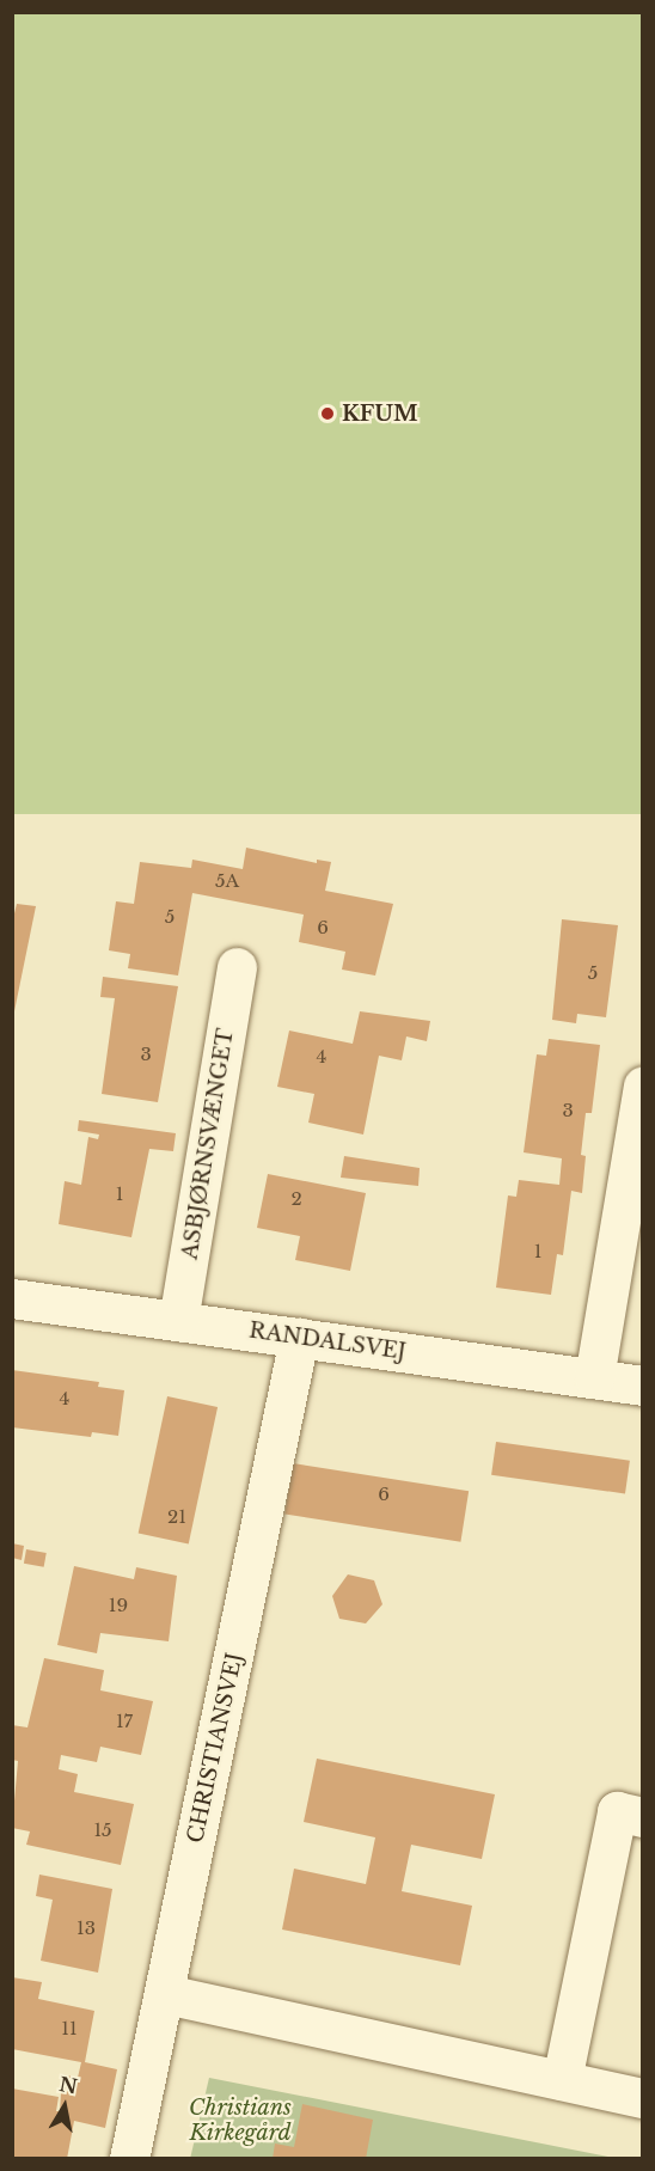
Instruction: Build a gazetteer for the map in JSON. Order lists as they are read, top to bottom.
{
  "streets": {
    "street": ["ASBJØRNSVÆNGET", "RANDALSVEJ", "CHRISTIANSVEJ"]
  },
  "crossings": [
    ["ASBJØRNSVÆNGET", "RANDALSVEJ"],
    ["RANDALSVEJ", "CHRISTIANSVEJ"]
  ],
  "parks": ["Christians Kirkegård"],
  "places": ["KFUM"],
  "house_numbers": [
    "5A",
    "5",
    "6",
    "5",
    "3",
    "4",
    "3",
    "1",
    "2",
    "1",
    "4",
    "6",
    "21",
    "19",
    "17",
    "15",
    "13",
    "11"
  ],
  "north": "top"
}
